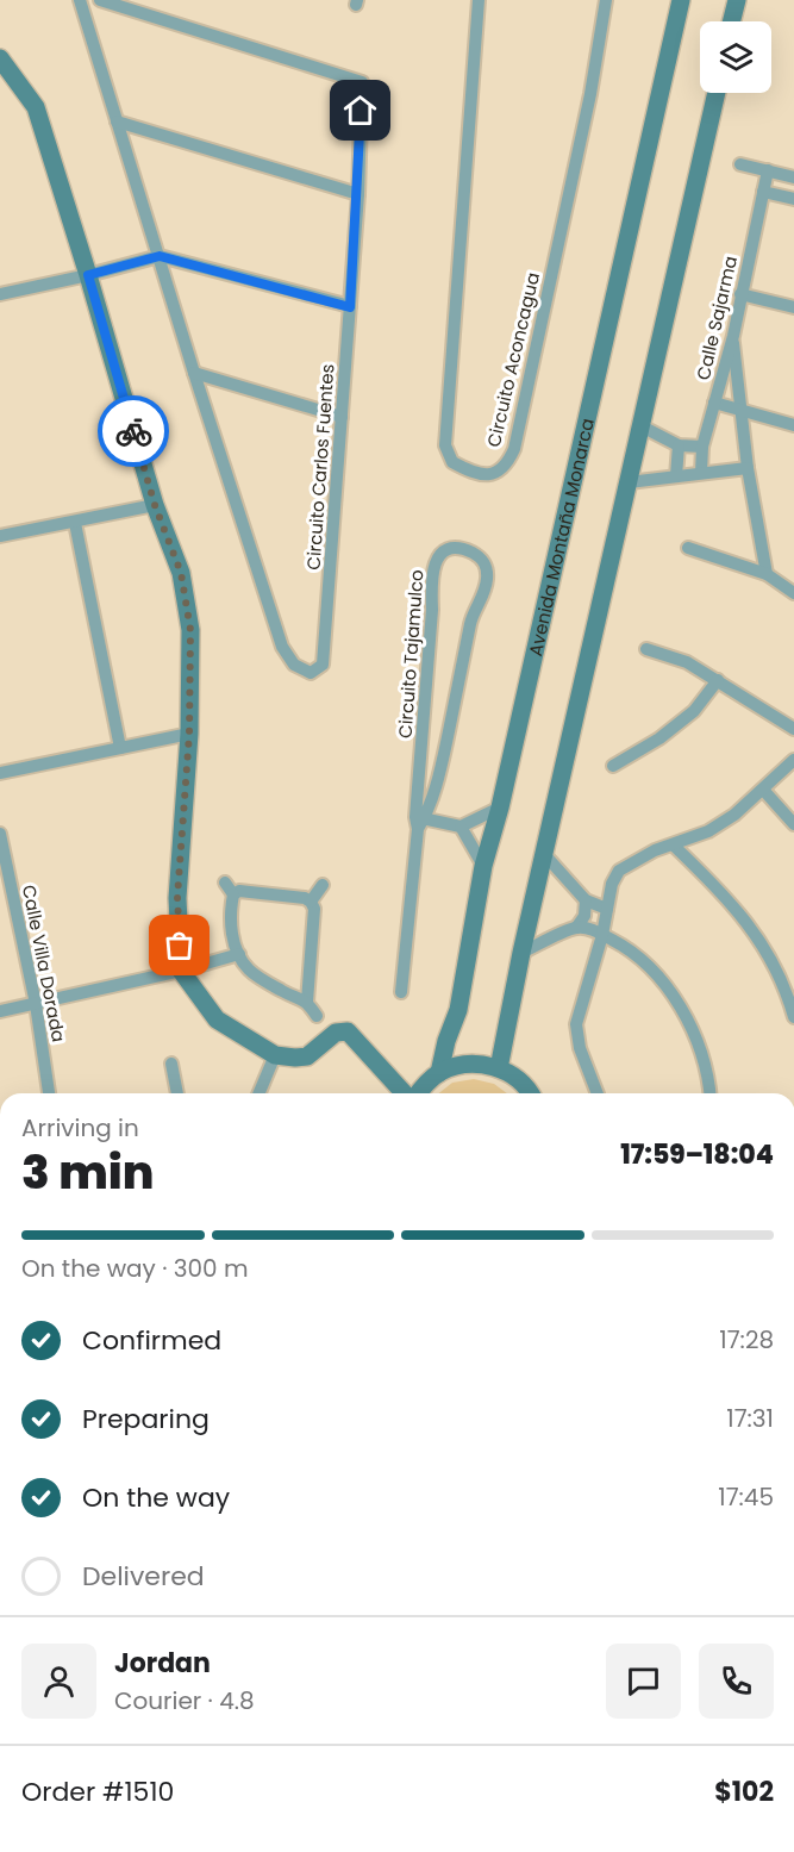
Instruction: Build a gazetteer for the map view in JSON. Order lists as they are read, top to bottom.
{
  "streets": {
    "main road": ["Avenida Montaña Monarca"],
    "street": [
      "Calle Sajarma",
      "Circuito Aconcagua",
      "Circuito Carlos Fuentes",
      "Circuito Tajamulco",
      "Calle Villa Dorada"
    ]
  },
  "page": {
    "heading": ["3 min", "Arriving in", "17:59–18:04"],
    "panel": [
      "Jordan",
      "Courier · 4.8",
      "Order #1510",
      "$102"
    ],
    "bar": "On the way · 300 m",
    "list": [
      ["Confirmed", "17:28"],
      ["Preparing", "17:31"],
      ["On the way", "17:45"],
      "Delivered"
    ]
  }
}
